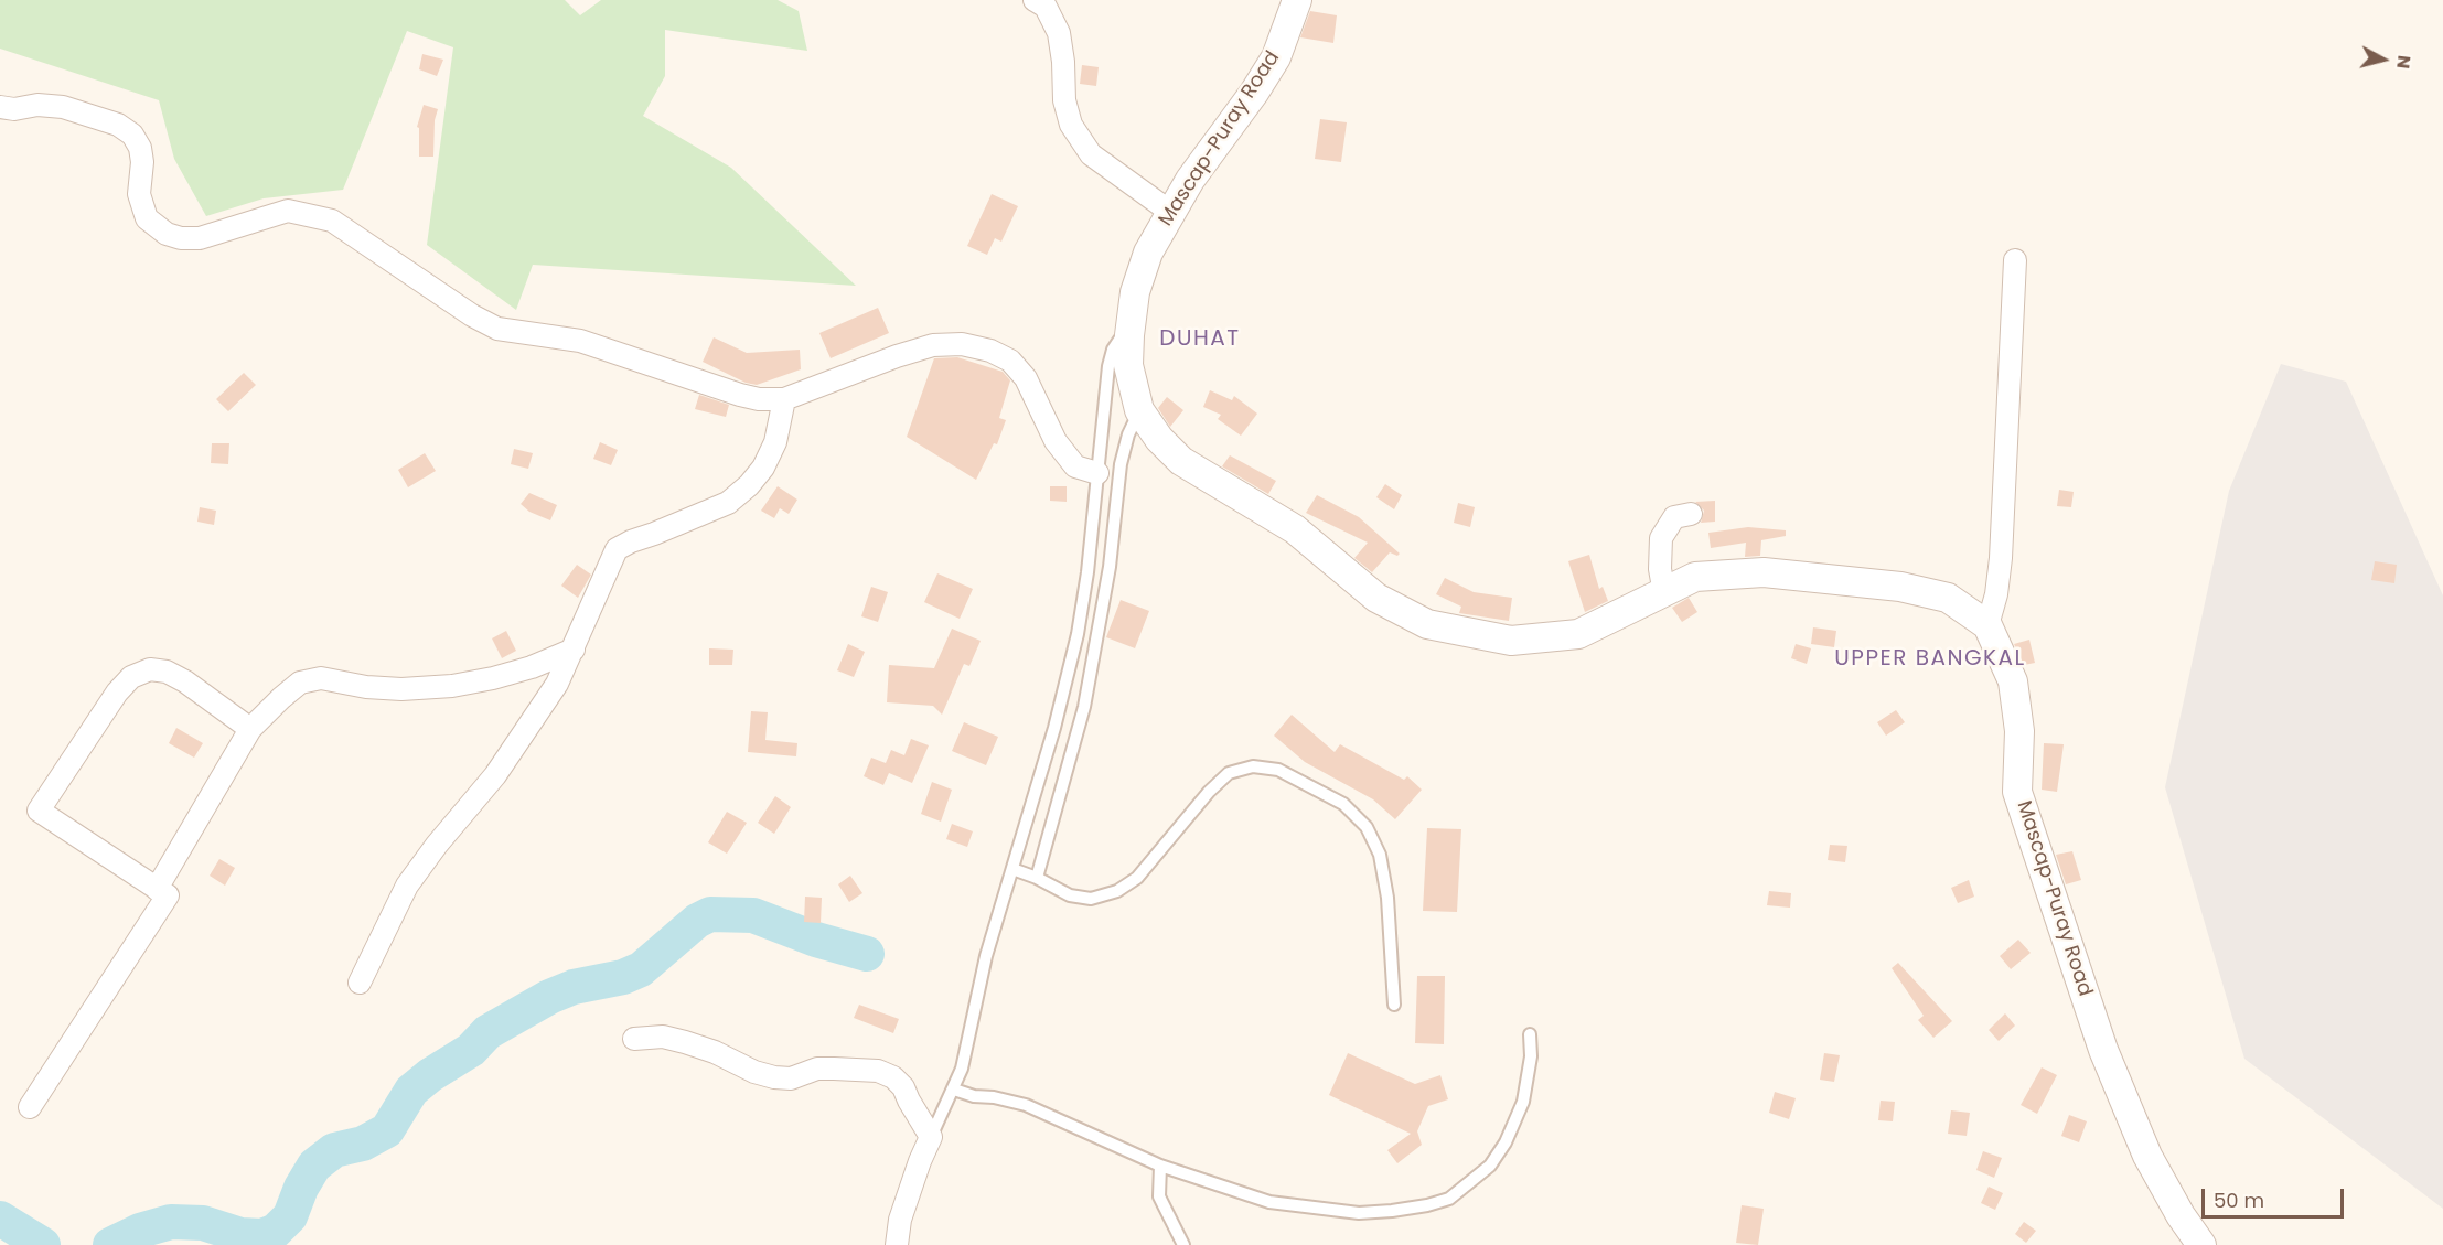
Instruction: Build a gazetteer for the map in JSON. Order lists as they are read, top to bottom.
{
  "streets": {
    "street": ["Mascap-Puray Road"]
  },
  "districts": ["DUHAT", "UPPER BANGKAL"],
  "scale_bar": "50 m",
  "north": "right"
}
